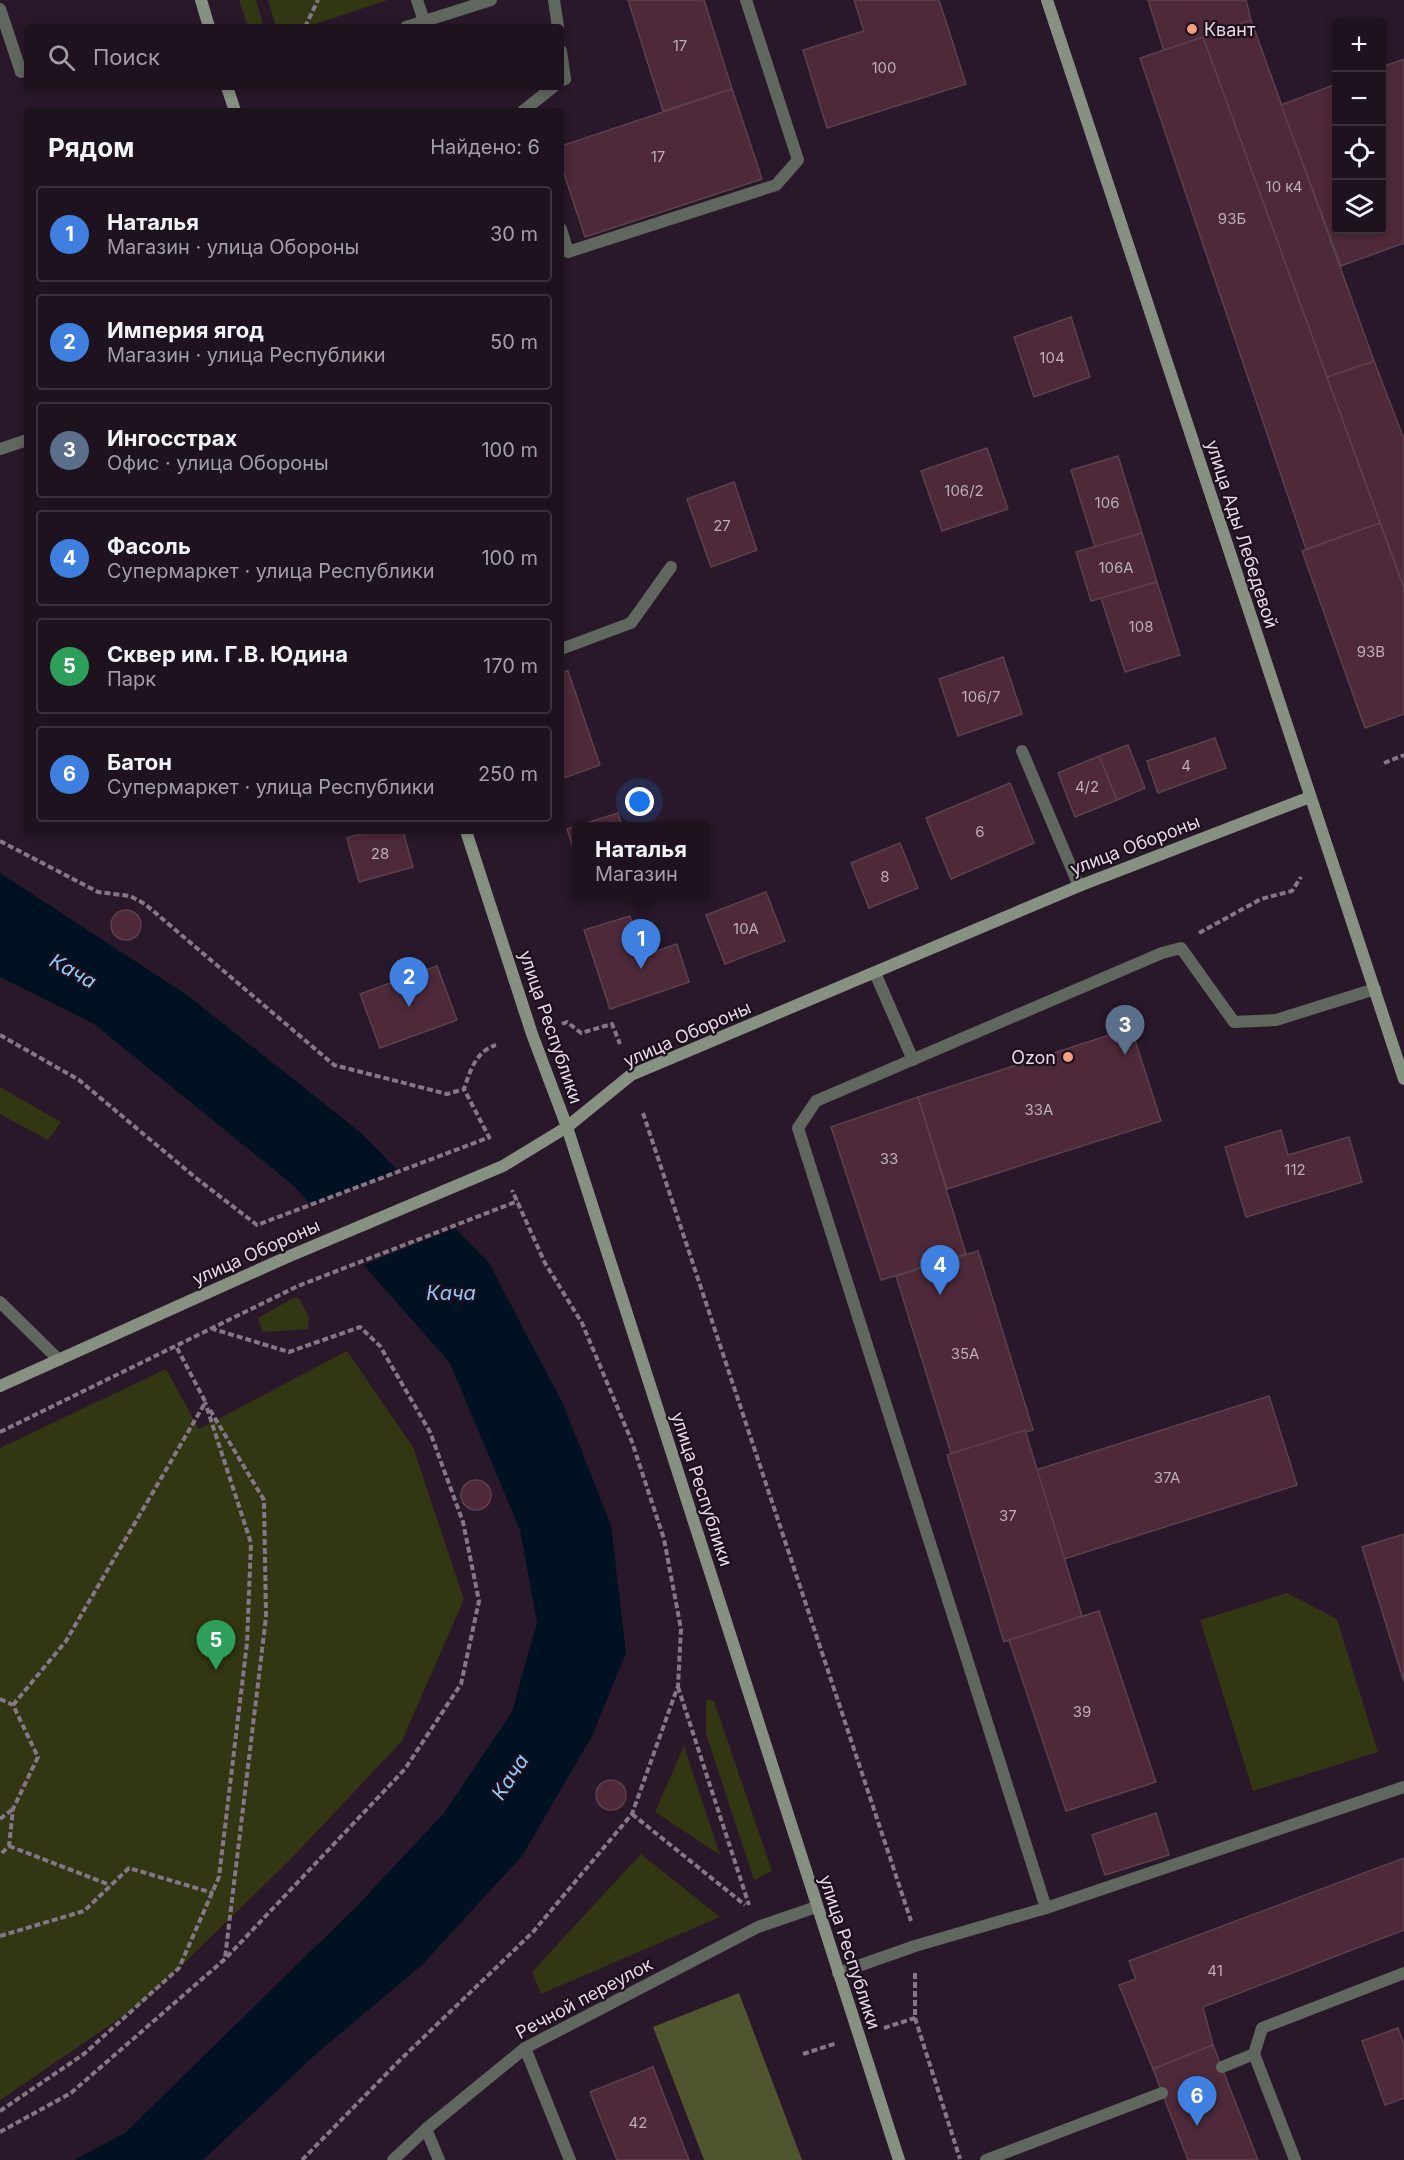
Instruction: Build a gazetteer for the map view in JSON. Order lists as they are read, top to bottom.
{
  "streets": {
    "main road": ["улица Ады Лебедевой", "улица Обороны", "улица Республики"],
    "street": ["Речной переулок"]
  },
  "crossings": [
    ["улица Ады Лебедевой", "улица Обороны"],
    ["улица Обороны", "улица Республики"],
    ["улица Республики", "Речной переулок"]
  ],
  "water": ["Кача"],
  "places": ["Квант", "Ozon"],
  "house_numbers": [
    "17",
    "100",
    "17",
    "10 к4",
    "93Б",
    "104",
    "106/2",
    "106",
    "27",
    "106А",
    "108",
    "93В",
    "106/7",
    "4",
    "4/2",
    "6",
    "28",
    "8",
    "10А",
    "33А",
    "33",
    "112",
    "35А",
    "37А",
    "37",
    "39",
    "41",
    "42"
  ],
  "page": {
    "map_buttons": ["+", "−"],
    "search": "Поиск",
    "heading": ["Рядом", "Найдено: 6"],
    "list": [
      {
        "mark": "1",
        "name": "Наталья",
        "note": "Магазин · улица Обороны",
        "value": "30 m"
      },
      {
        "mark": "2",
        "name": "Империя ягод",
        "note": "Магазин · улица Республики",
        "value": "50 m"
      },
      {
        "mark": "3",
        "name": "Ингосстрах",
        "note": "Офис · улица Обороны",
        "value": "100 m"
      },
      {
        "mark": "4",
        "name": "Фасоль",
        "note": "Супермаркет · улица Республики",
        "value": "100 m"
      },
      {
        "mark": "5",
        "name": "Сквер им. Г.В. Юдина",
        "note": "Парк",
        "value": "170 m"
      },
      {
        "mark": "6",
        "name": "Батон",
        "note": "Супермаркет · улица Республики",
        "value": "250 m"
      }
    ],
    "popup": ["Наталья", "Магазин"],
    "pins": [
      "1",
      "2",
      "3",
      "4",
      "5",
      "6"
    ]
  }
}
